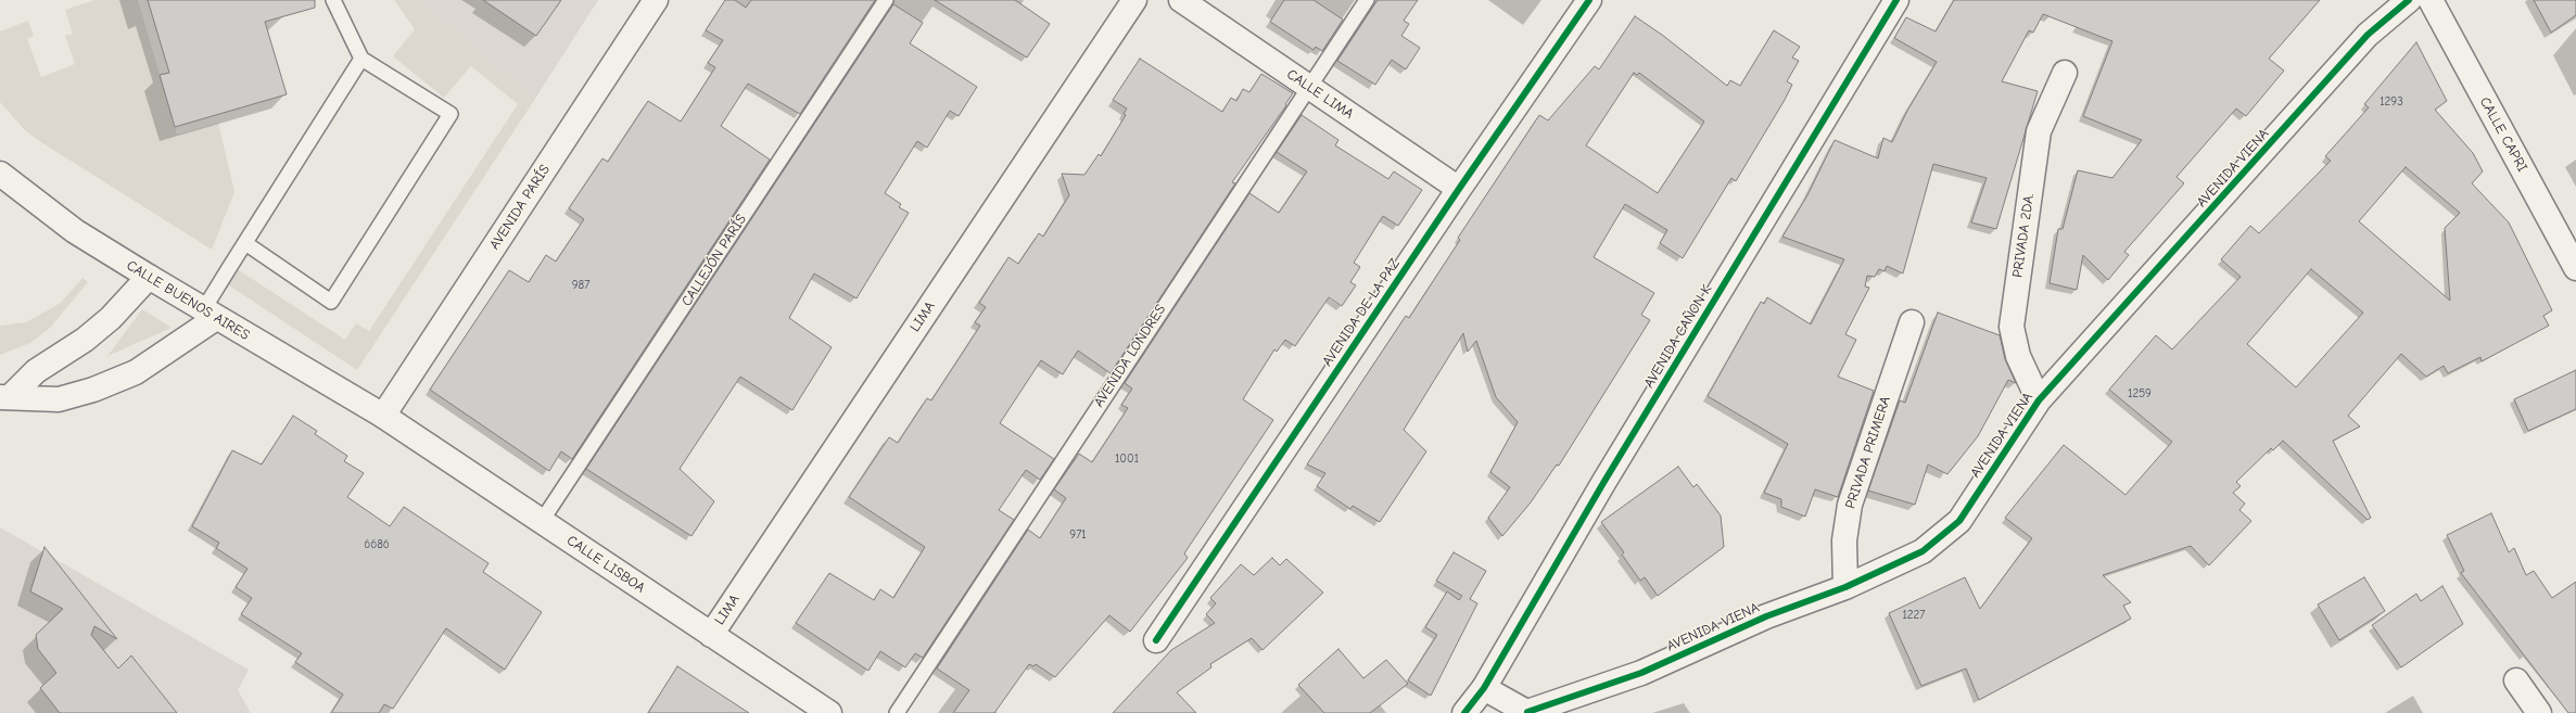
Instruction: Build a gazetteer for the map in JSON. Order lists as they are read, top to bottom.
{
  "streets": {
    "street": [
      "CALLE LIMA",
      "CALLE CAPRI",
      "AVENIDA VIENA",
      "AVENIDA PARÍS",
      "PRIVADA 2DA.",
      "CALLE BUENOS AIRES",
      "AVENIDA DE LA PAZ",
      "LIMA",
      "AVENIDA CAÑON K",
      "PRIVADA PRIMERA",
      "CALLE LISBOA"
    ],
    "lane": ["CALLEJÓN PARÍS", "AVENIDA LONDRES"]
  },
  "crossings": [
    ["CALLE LIMA", "AVENIDA DE LA PAZ"],
    ["CALLE LIMA", "AVENIDA LONDRES"],
    ["AVENIDA VIENA", "PRIVADA 2DA."],
    ["AVENIDA VIENA", "PRIVADA PRIMERA"],
    ["AVENIDA PARÍS", "CALLE BUENOS AIRES"],
    ["AVENIDA PARÍS", "CALLE LISBOA"],
    ["CALLEJÓN PARÍS", "CALLE LISBOA"],
    ["CALLE BUENOS AIRES", "CALLE LISBOA"],
    ["LIMA", "CALLE LISBOA"]
  ],
  "house_numbers": [
    "1293",
    "987",
    "1259",
    "1001",
    "971",
    "6686",
    "1227"
  ]
}
